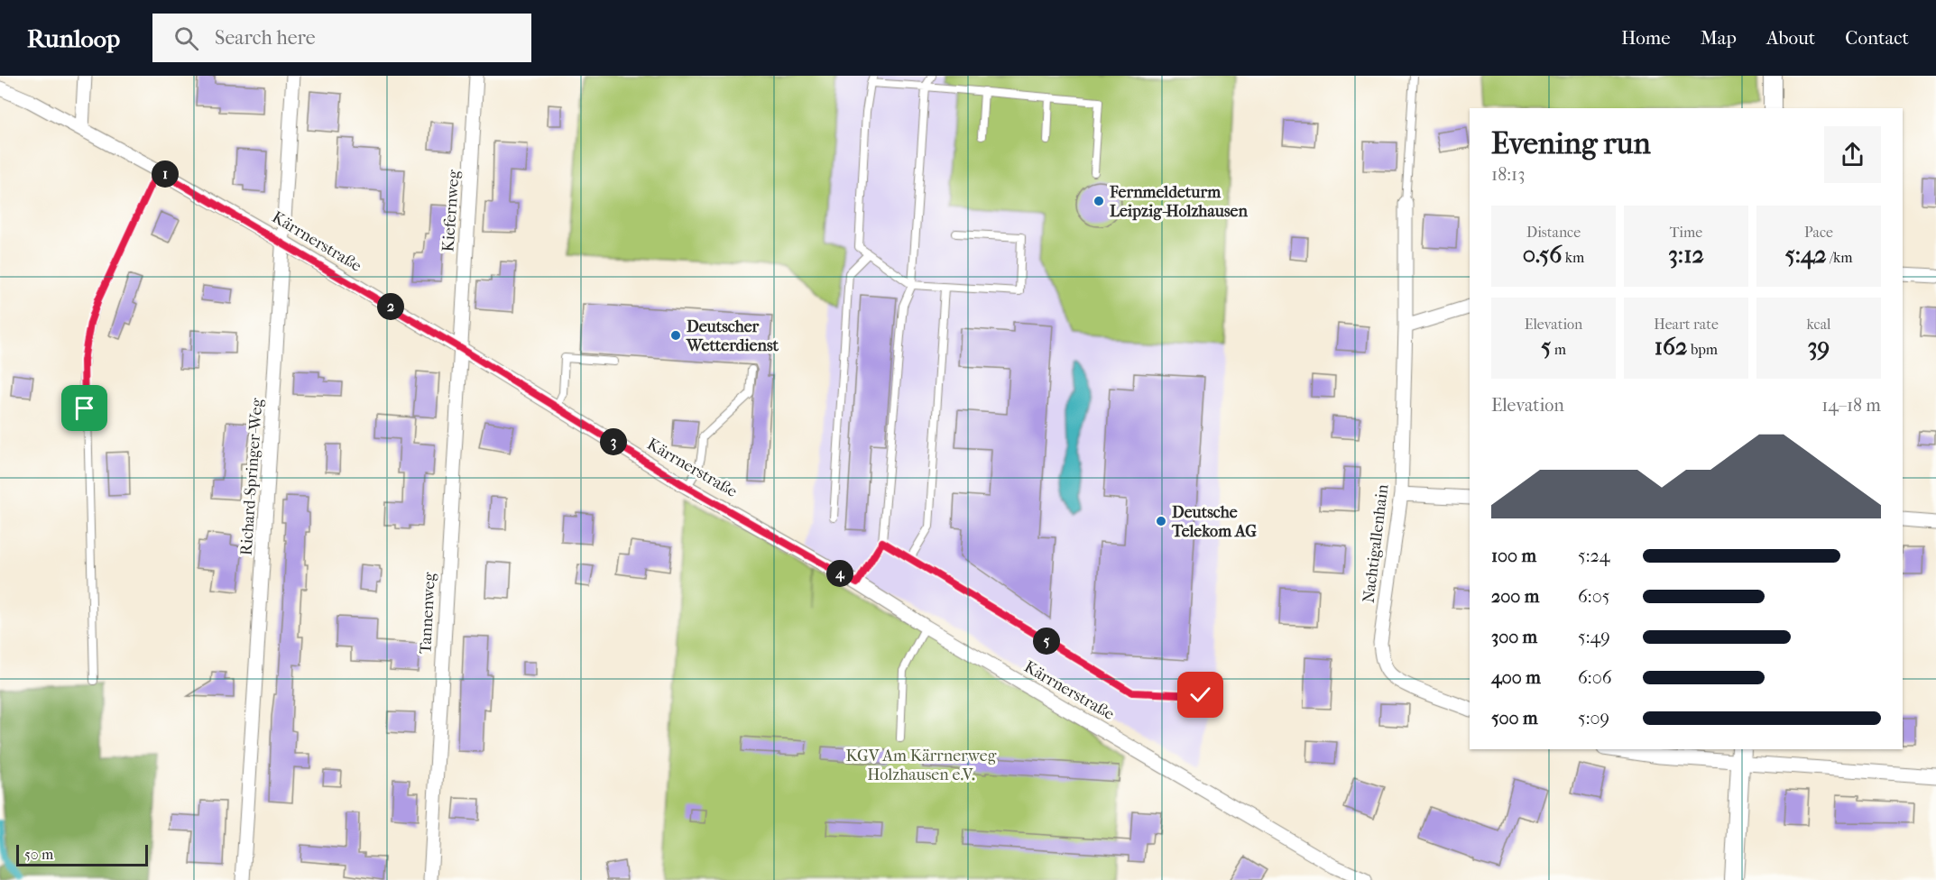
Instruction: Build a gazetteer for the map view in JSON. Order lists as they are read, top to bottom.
{
  "streets": {
    "street": [
      "Kiefernweg",
      "Kärrnerstraße",
      "Richard-Springer-Weg",
      "Nachtigallenhain",
      "Tannenweg"
    ]
  },
  "crossings": [
    ["Kiefernweg", "Kärrnerstraße"],
    ["Kiefernweg", "Tannenweg"],
    ["Kärrnerstraße", "Richard-Springer-Weg"],
    ["Kärrnerstraße", "Tannenweg"]
  ],
  "parks": ["KGV Am Kärrnerweg Holzhausen e.V."],
  "places": ["Fernmeldeturm Leipzig-Holzhausen", "Deutscher Wetterdienst", "Deutsche Telekom AG"],
  "scale_bar": "50 m",
  "page": {
    "header": "Runloop",
    "search": "Search here",
    "nav": [
      "Home",
      "Map",
      "About",
      "Contact"
    ],
    "heading": ["Evening run", "18:13"],
    "pins": [
      "1",
      "2",
      "3",
      "4",
      "5"
    ],
    "stats": [
      ["Distance", "0.56 km"],
      ["Time", "3:12"],
      ["Pace", "5:42 /km"],
      ["Elevation", "5 m"],
      ["Heart rate", "162 bpm"],
      ["kcal", "39"]
    ],
    "chart": ["Elevation", "14–18 m"],
    "list": [
      {
        "name": "100 m",
        "note": "5:24"
      },
      {
        "name": "200 m",
        "note": "6:05"
      },
      {
        "name": "300 m",
        "note": "5:49"
      },
      {
        "name": "400 m",
        "note": "6:06"
      },
      {
        "name": "500 m",
        "note": "5:09"
      }
    ],
    "scale": "50 m"
  }
}
